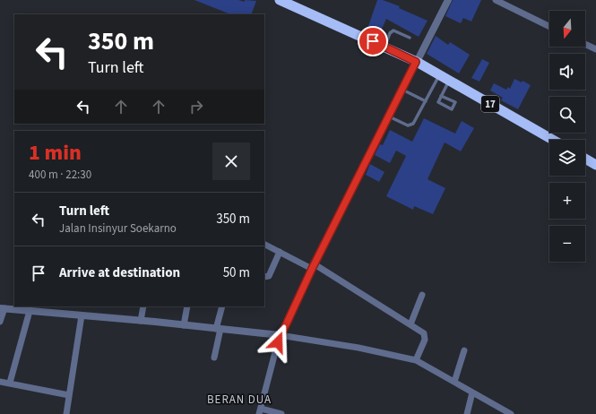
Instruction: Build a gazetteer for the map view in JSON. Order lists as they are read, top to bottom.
{
  "streets": {
    "highway": ["17"]
  },
  "districts": ["BERAN DUA"],
  "north": "bottom",
  "page": {
    "map_buttons": ["+", "−"],
    "turn": ["350 m", "Turn left"],
    "heading": ["1 min", "400 m · 22:30"],
    "list": [
      {
        "name": "Turn left",
        "note": "Jalan Insinyur Soekarno",
        "value": "350 m"
      },
      {
        "name": "Arrive at destination",
        "value": "50 m"
      }
    ]
  }
}
